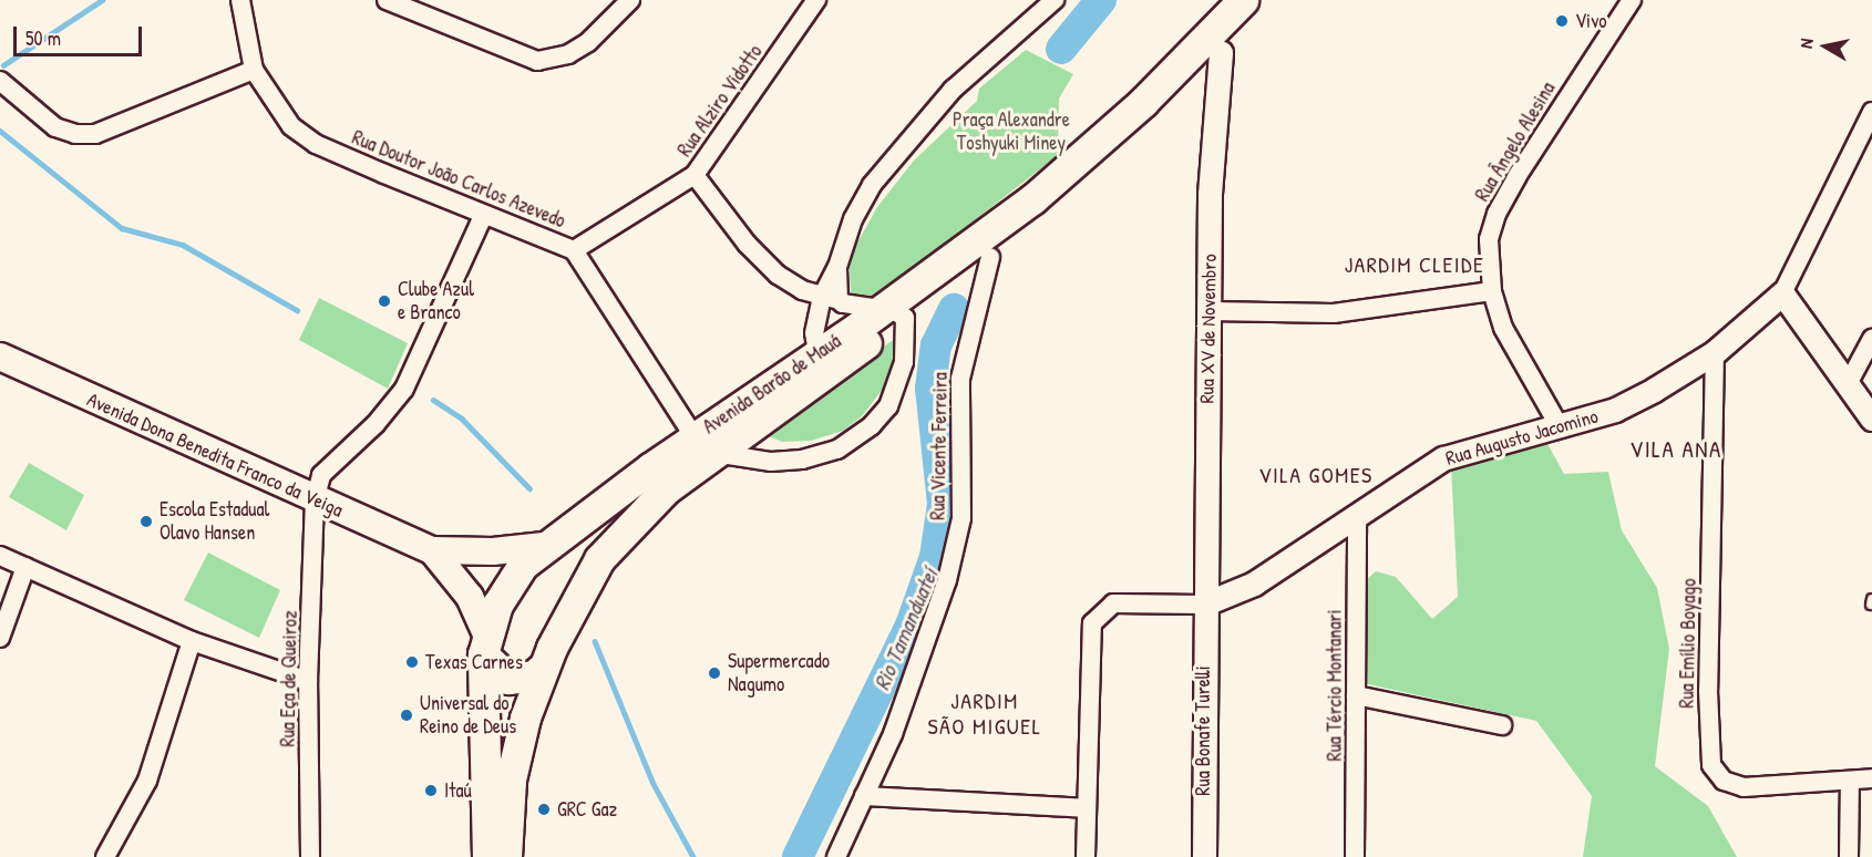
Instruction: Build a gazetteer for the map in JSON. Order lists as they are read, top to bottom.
{
  "streets": {
    "main road": ["Avenida Barão de Mauá", "Avenida Dona Benedita Franco da Veiga"],
    "street": [
      "Rua Alziro Vidotto",
      "Rua Ângelo Alesina",
      "Rua Doutor João Carlos Azevedo",
      "Rua XV de Novembro",
      "Rua Augusto Jacomino",
      "Rua Vicente Ferreira",
      "Rua Emílio Boyago",
      "Rua Eça de Queiroz",
      "Rua Tércio Montanari",
      "Rua Bonafe Turelli"
    ]
  },
  "crossings": [
    ["Rua Alziro Vidotto", "Rua Doutor João Carlos Azevedo"],
    ["Rua Ângelo Alesina", "Rua Augusto Jacomino"],
    ["Rua Doutor João Carlos Azevedo", "Avenida Barão de Mauá"],
    ["Rua Doutor João Carlos Azevedo", "Rua Eça de Queiroz"],
    ["Rua XV de Novembro", "Avenida Barão de Mauá"],
    ["Rua XV de Novembro", "Rua Augusto Jacomino"],
    ["Rua XV de Novembro", "Rua Bonafe Turelli"],
    ["Avenida Barão de Mauá", "Rua Vicente Ferreira"],
    ["Rua Augusto Jacomino", "Rua Emílio Boyago"],
    ["Rua Augusto Jacomino", "Rua Tércio Montanari"],
    ["Rua Augusto Jacomino", "Rua Bonafe Turelli"],
    ["Avenida Dona Benedita Franco da Veiga", "Rua Eça de Queiroz"]
  ],
  "districts": [
    "JARDIM CLEIDE",
    "VILA ANA",
    "VILA GOMES",
    "JARDIM SÃO MIGUEL"
  ],
  "water": ["Rio Tamanduateí"],
  "parks": ["Praça Alexandre Toshyuki Miney"],
  "places": [
    "Vivo",
    "Clube Azul e Branco",
    "Escola Estadual Olavo Hansen",
    "Texas Carnes",
    "Supermercado Nagumo",
    "Universal do Reino de Deus",
    "Itaú",
    "GRC Gaz"
  ],
  "scale_bar": "50 m",
  "north": "left"
}
